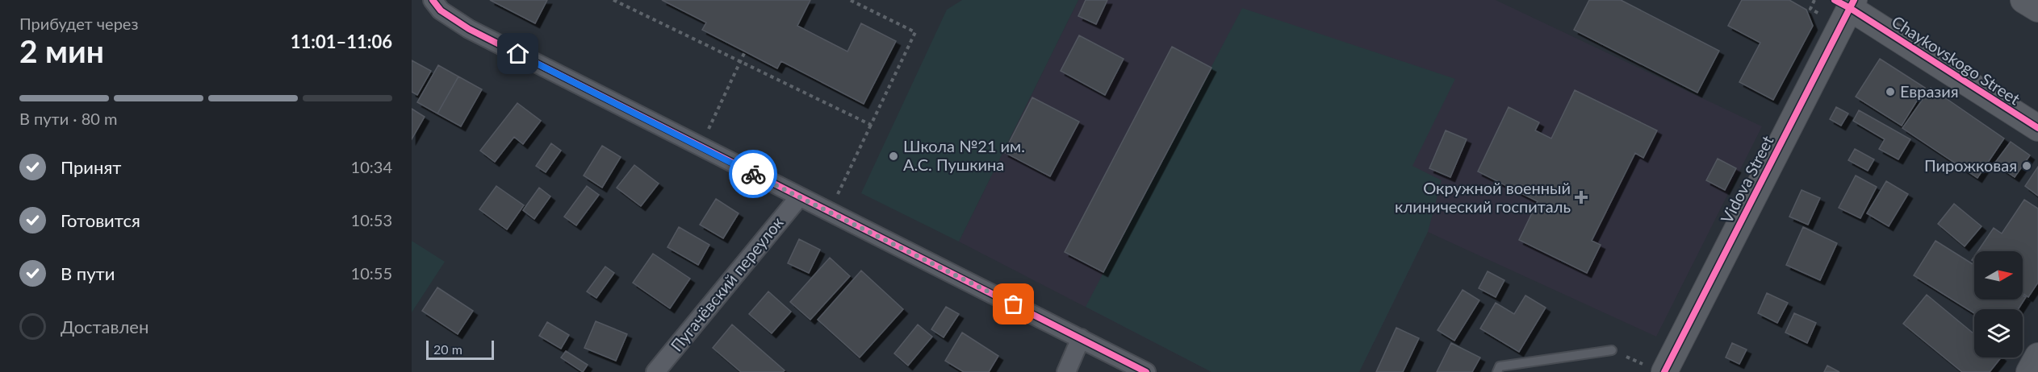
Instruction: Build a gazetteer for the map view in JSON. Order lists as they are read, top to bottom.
{
  "streets": {
    "street": ["Chaykovskogo Street", "Vidova Street", "Пугачёвский переулок"]
  },
  "crossings": [
    ["Chaykovskogo Street", "Vidova Street"]
  ],
  "places": {
    "other": ["Евразия", "Школа №21 им. А.С. Пушкина", "Пирожковая"],
    "health": ["Окружной военный клинический госпиталь"]
  },
  "scale_bar": "20 m",
  "north": "right",
  "page": {
    "heading": ["2 мин", "Прибудет через", "11:01–11:06"],
    "bar": "В пути · 80 m",
    "list": [
      ["Принят", "10:34"],
      ["Готовится", "10:53"],
      ["В пути", "10:55"],
      "Доставлен"
    ],
    "scale": "20 m"
  }
}
